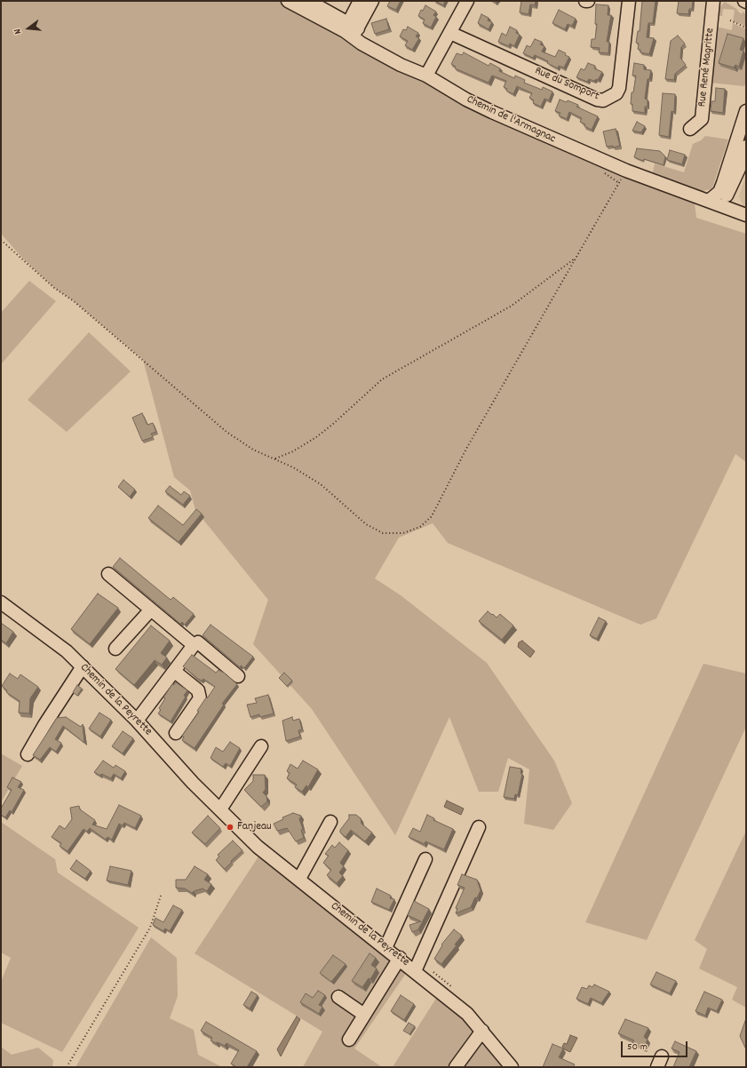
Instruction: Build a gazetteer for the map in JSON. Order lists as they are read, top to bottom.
{
  "streets": {
    "street": [
      "Rue René Magritte",
      "Rue du Somport",
      "Chemin de l'Armagnac",
      "Chemin de la Peyrette"
    ]
  },
  "places": ["Fanjeau"],
  "scale_bar": "50 m",
  "north": "left"
}
